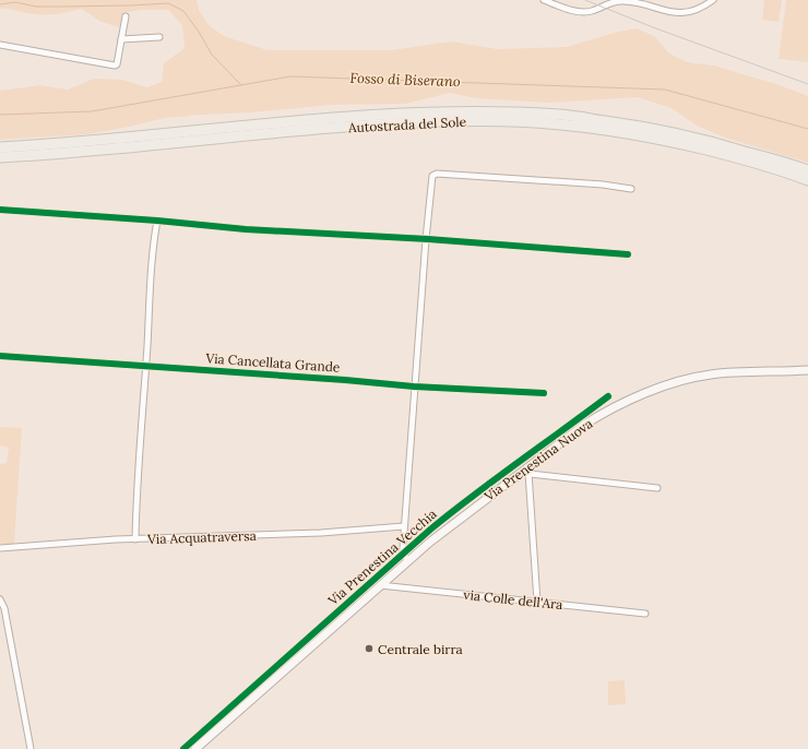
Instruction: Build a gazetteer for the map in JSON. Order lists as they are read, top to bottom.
{
  "streets": {
    "highway": ["Autostrada del Sole"],
    "main road": ["Via Prenestina Nuova"],
    "street": [
      "Via Cancellata Grande",
      "Via Acquatraversa",
      "Via Prenestina Vecchia",
      "via Colle dell'Ara"
    ]
  },
  "crossings": [
    ["Via Prenestina Nuova", "Via Prenestina Vecchia"],
    ["Via Prenestina Nuova", "via Colle dell'Ara"]
  ],
  "water": ["Fosso di Biserano"],
  "places": ["Centrale birra"]
}
